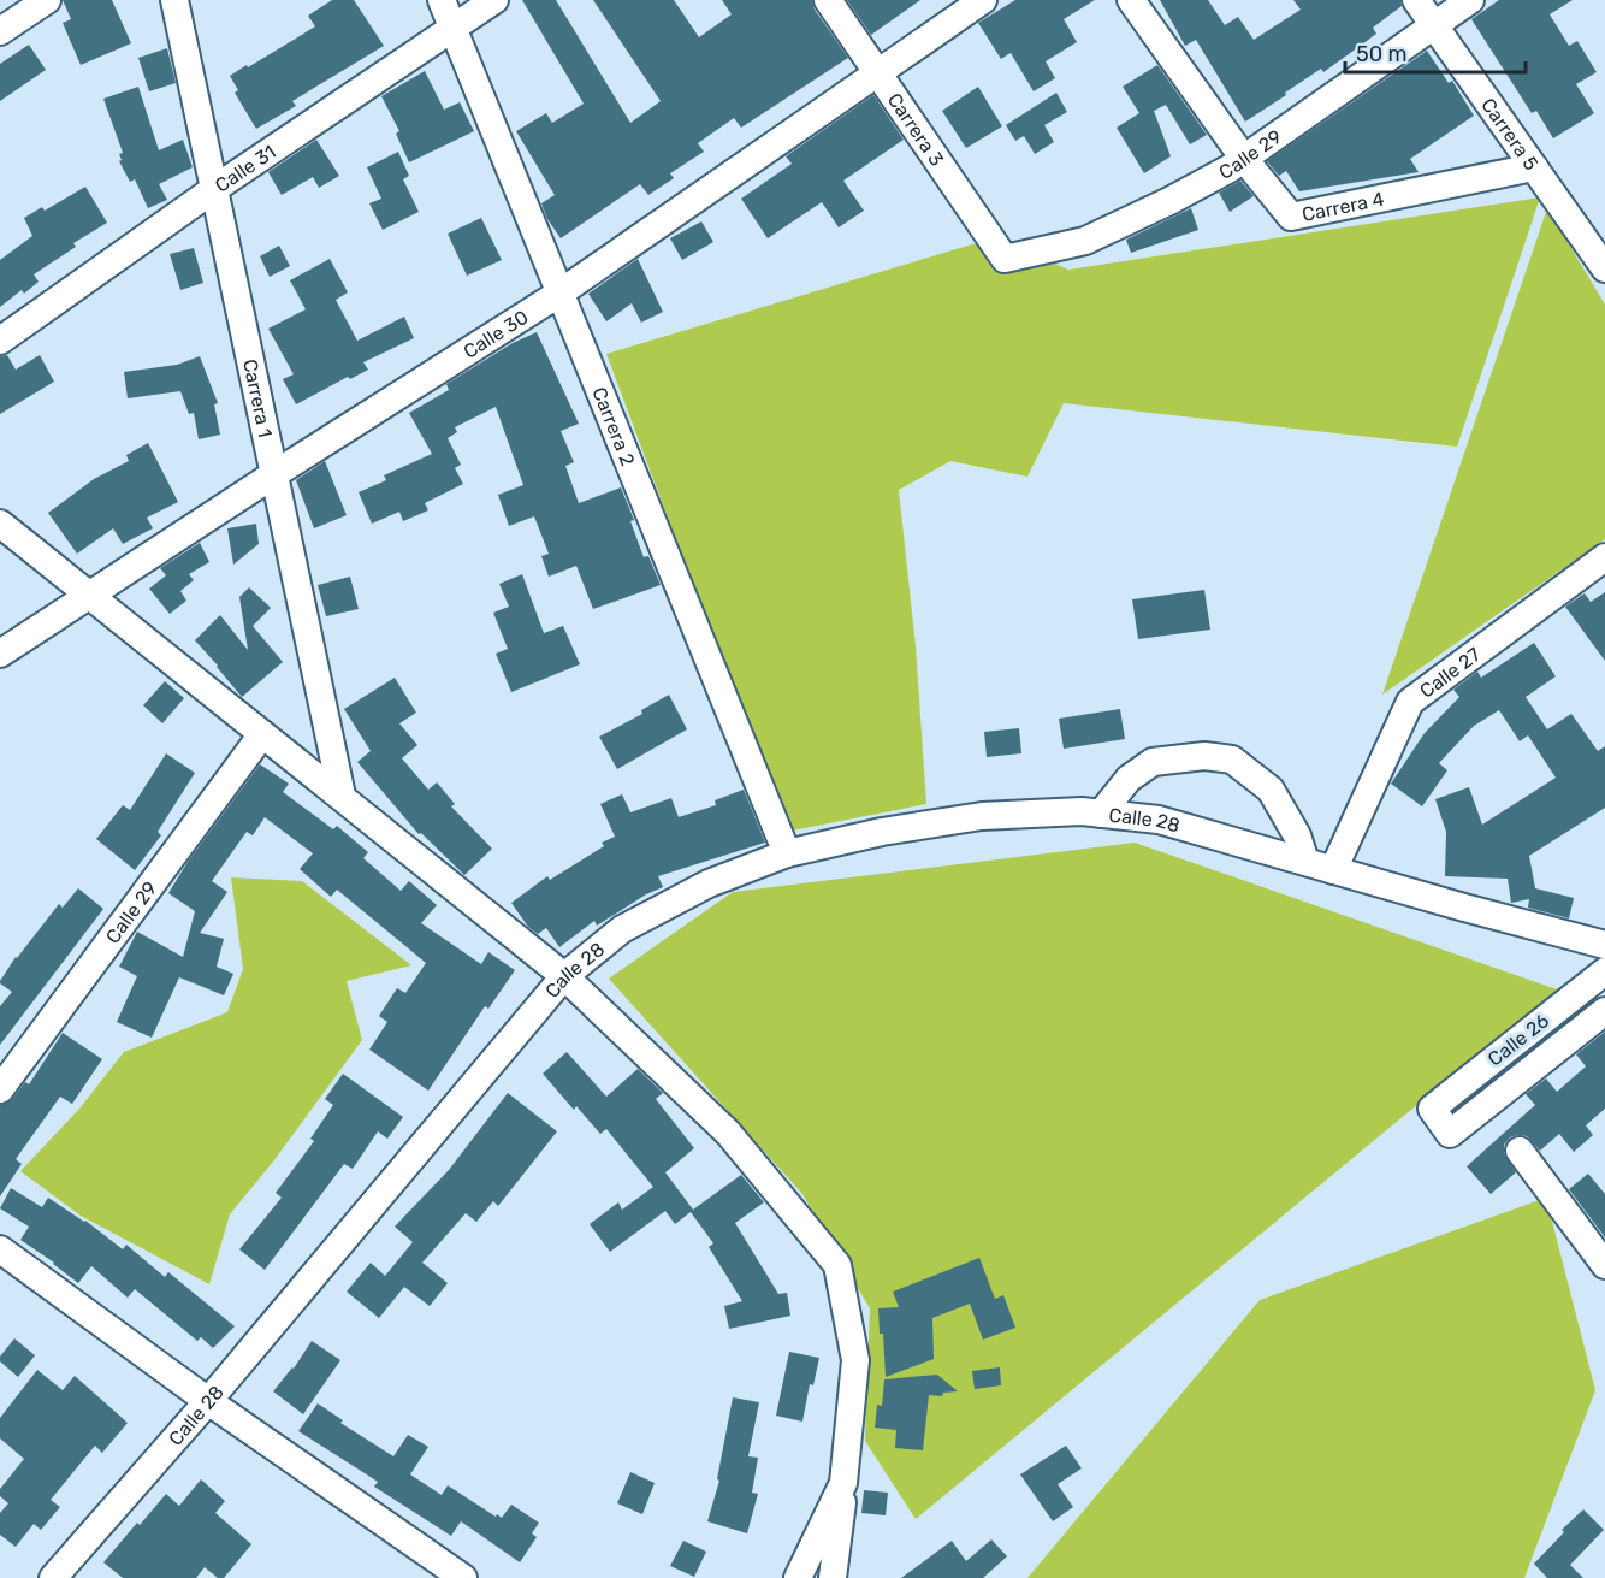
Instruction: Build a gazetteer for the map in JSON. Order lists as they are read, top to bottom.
{
  "streets": {
    "street": [
      "Carrera 3",
      "Carrera 5",
      "Calle 29",
      "Calle 31",
      "Carrera 4",
      "Calle 30",
      "Carrera 1",
      "Carrera 2",
      "Calle 27",
      "Calle 28",
      "Calle 26"
    ]
  },
  "crossings": [
    ["Carrera 3", "Calle 29"],
    ["Carrera 3", "Calle 30"],
    ["Carrera 5", "Calle 29"],
    ["Carrera 5", "Carrera 4"],
    ["Calle 29", "Carrera 4"],
    ["Calle 31", "Carrera 1"],
    ["Calle 31", "Carrera 2"],
    ["Calle 30", "Carrera 1"],
    ["Calle 30", "Carrera 2"],
    ["Carrera 2", "Calle 28"],
    ["Calle 27", "Calle 28"]
  ],
  "scale_bar": "50 m"
}
